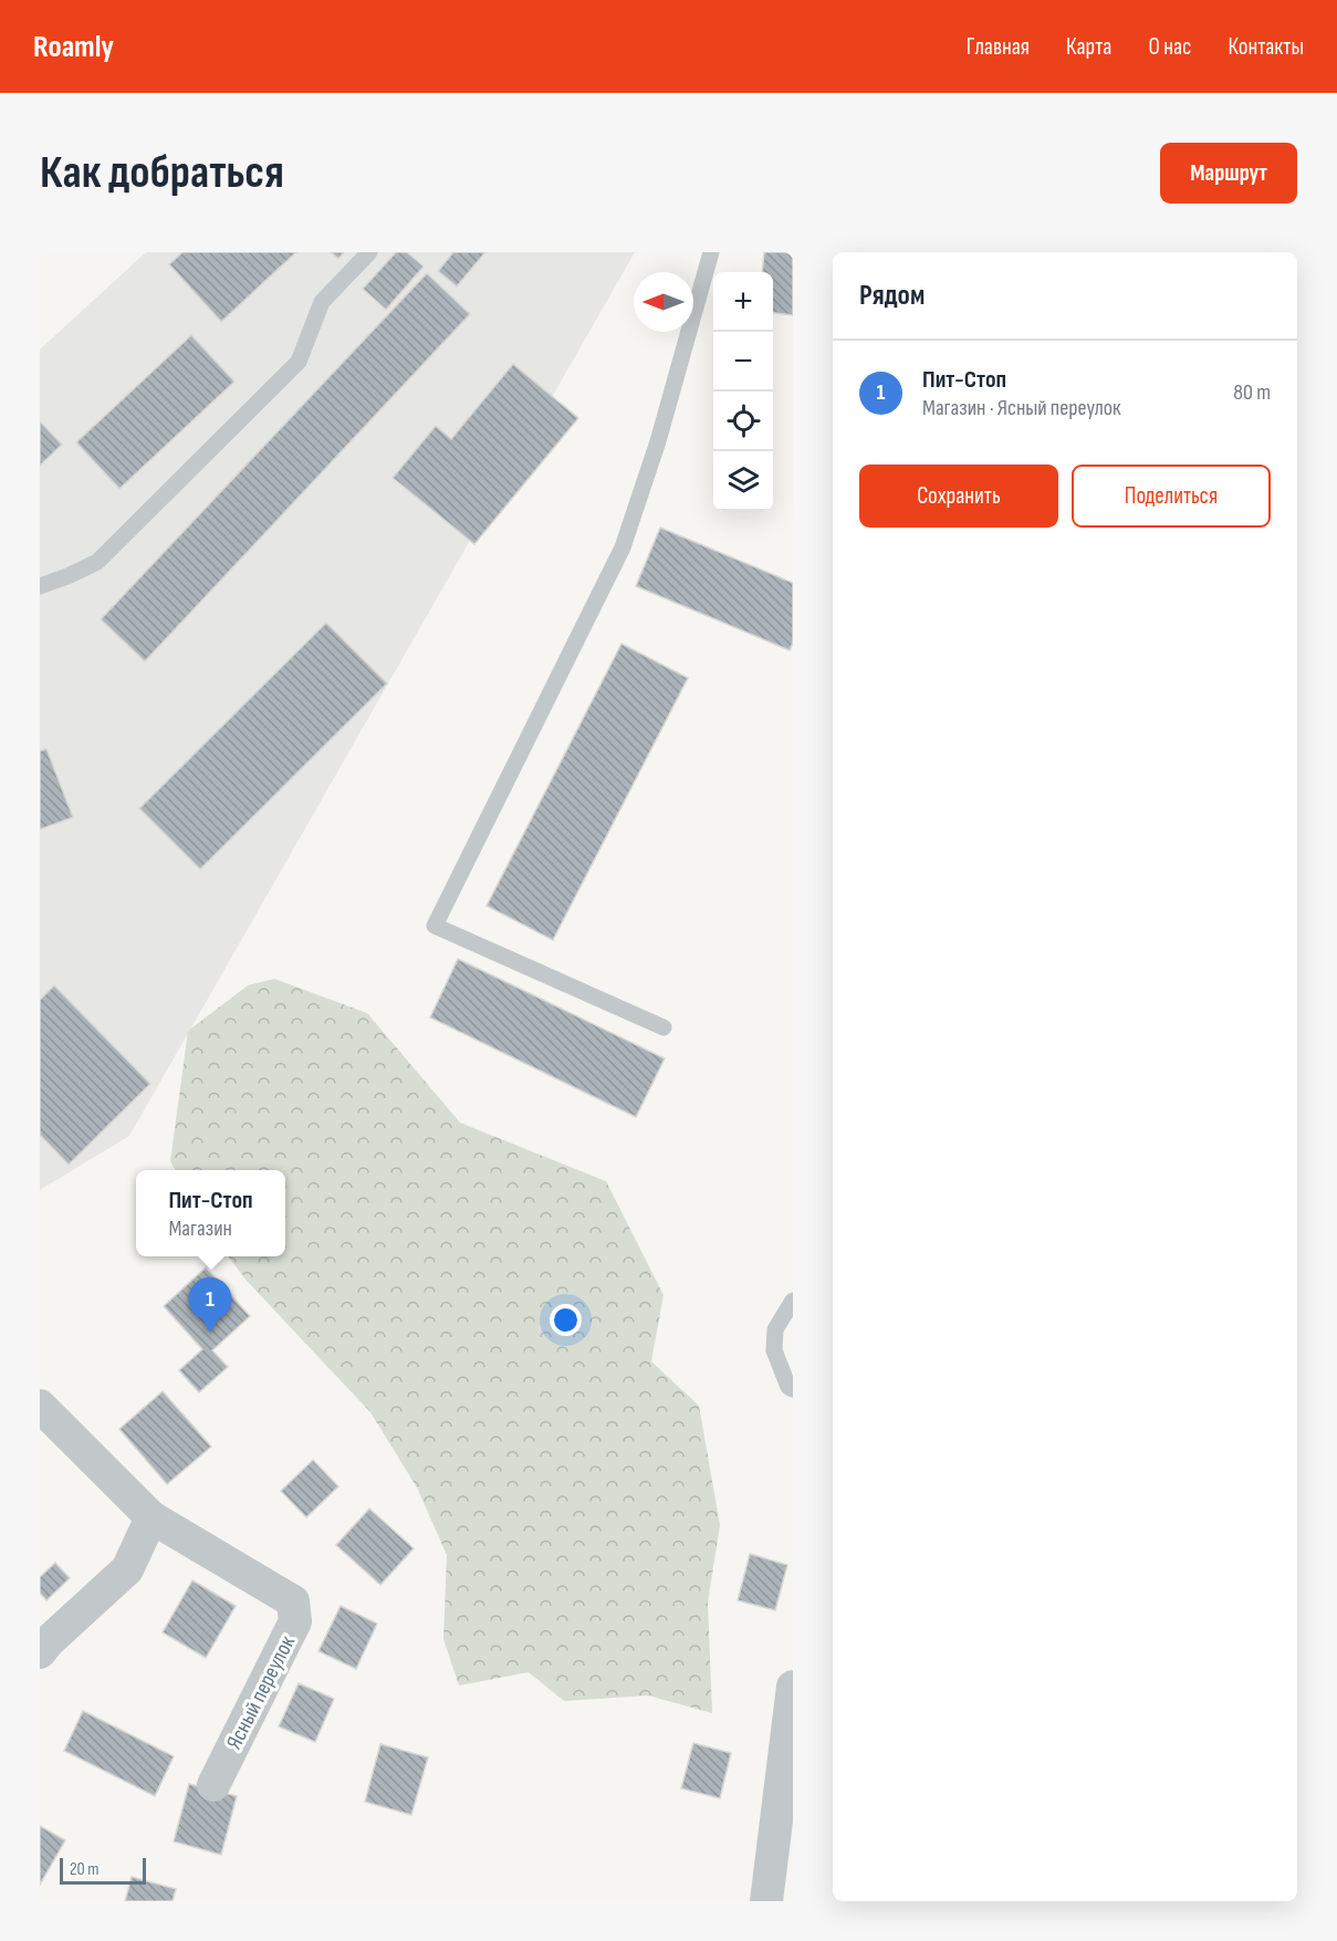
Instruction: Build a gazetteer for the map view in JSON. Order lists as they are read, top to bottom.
{
  "streets": {
    "street": ["Ясный переулок"]
  },
  "scale_bar": "20 m",
  "north": "left",
  "page": {
    "header": "Roamly",
    "nav": [
      "Главная",
      "Карта",
      "О нас",
      "Контакты"
    ],
    "buttons": [
      "Маршрут",
      ["Сохранить", "Поделиться"]
    ],
    "title": "Как добраться",
    "heading": "Рядом",
    "map_buttons": ["+", "−"],
    "list": [
      {
        "mark": "1",
        "name": "Пит-Стоп",
        "note": "Магазин · Ясный переулок",
        "value": "80 m"
      }
    ],
    "popup": ["Пит-Стоп", "Магазин"],
    "pins": "1",
    "scale": "20 m"
  }
}
